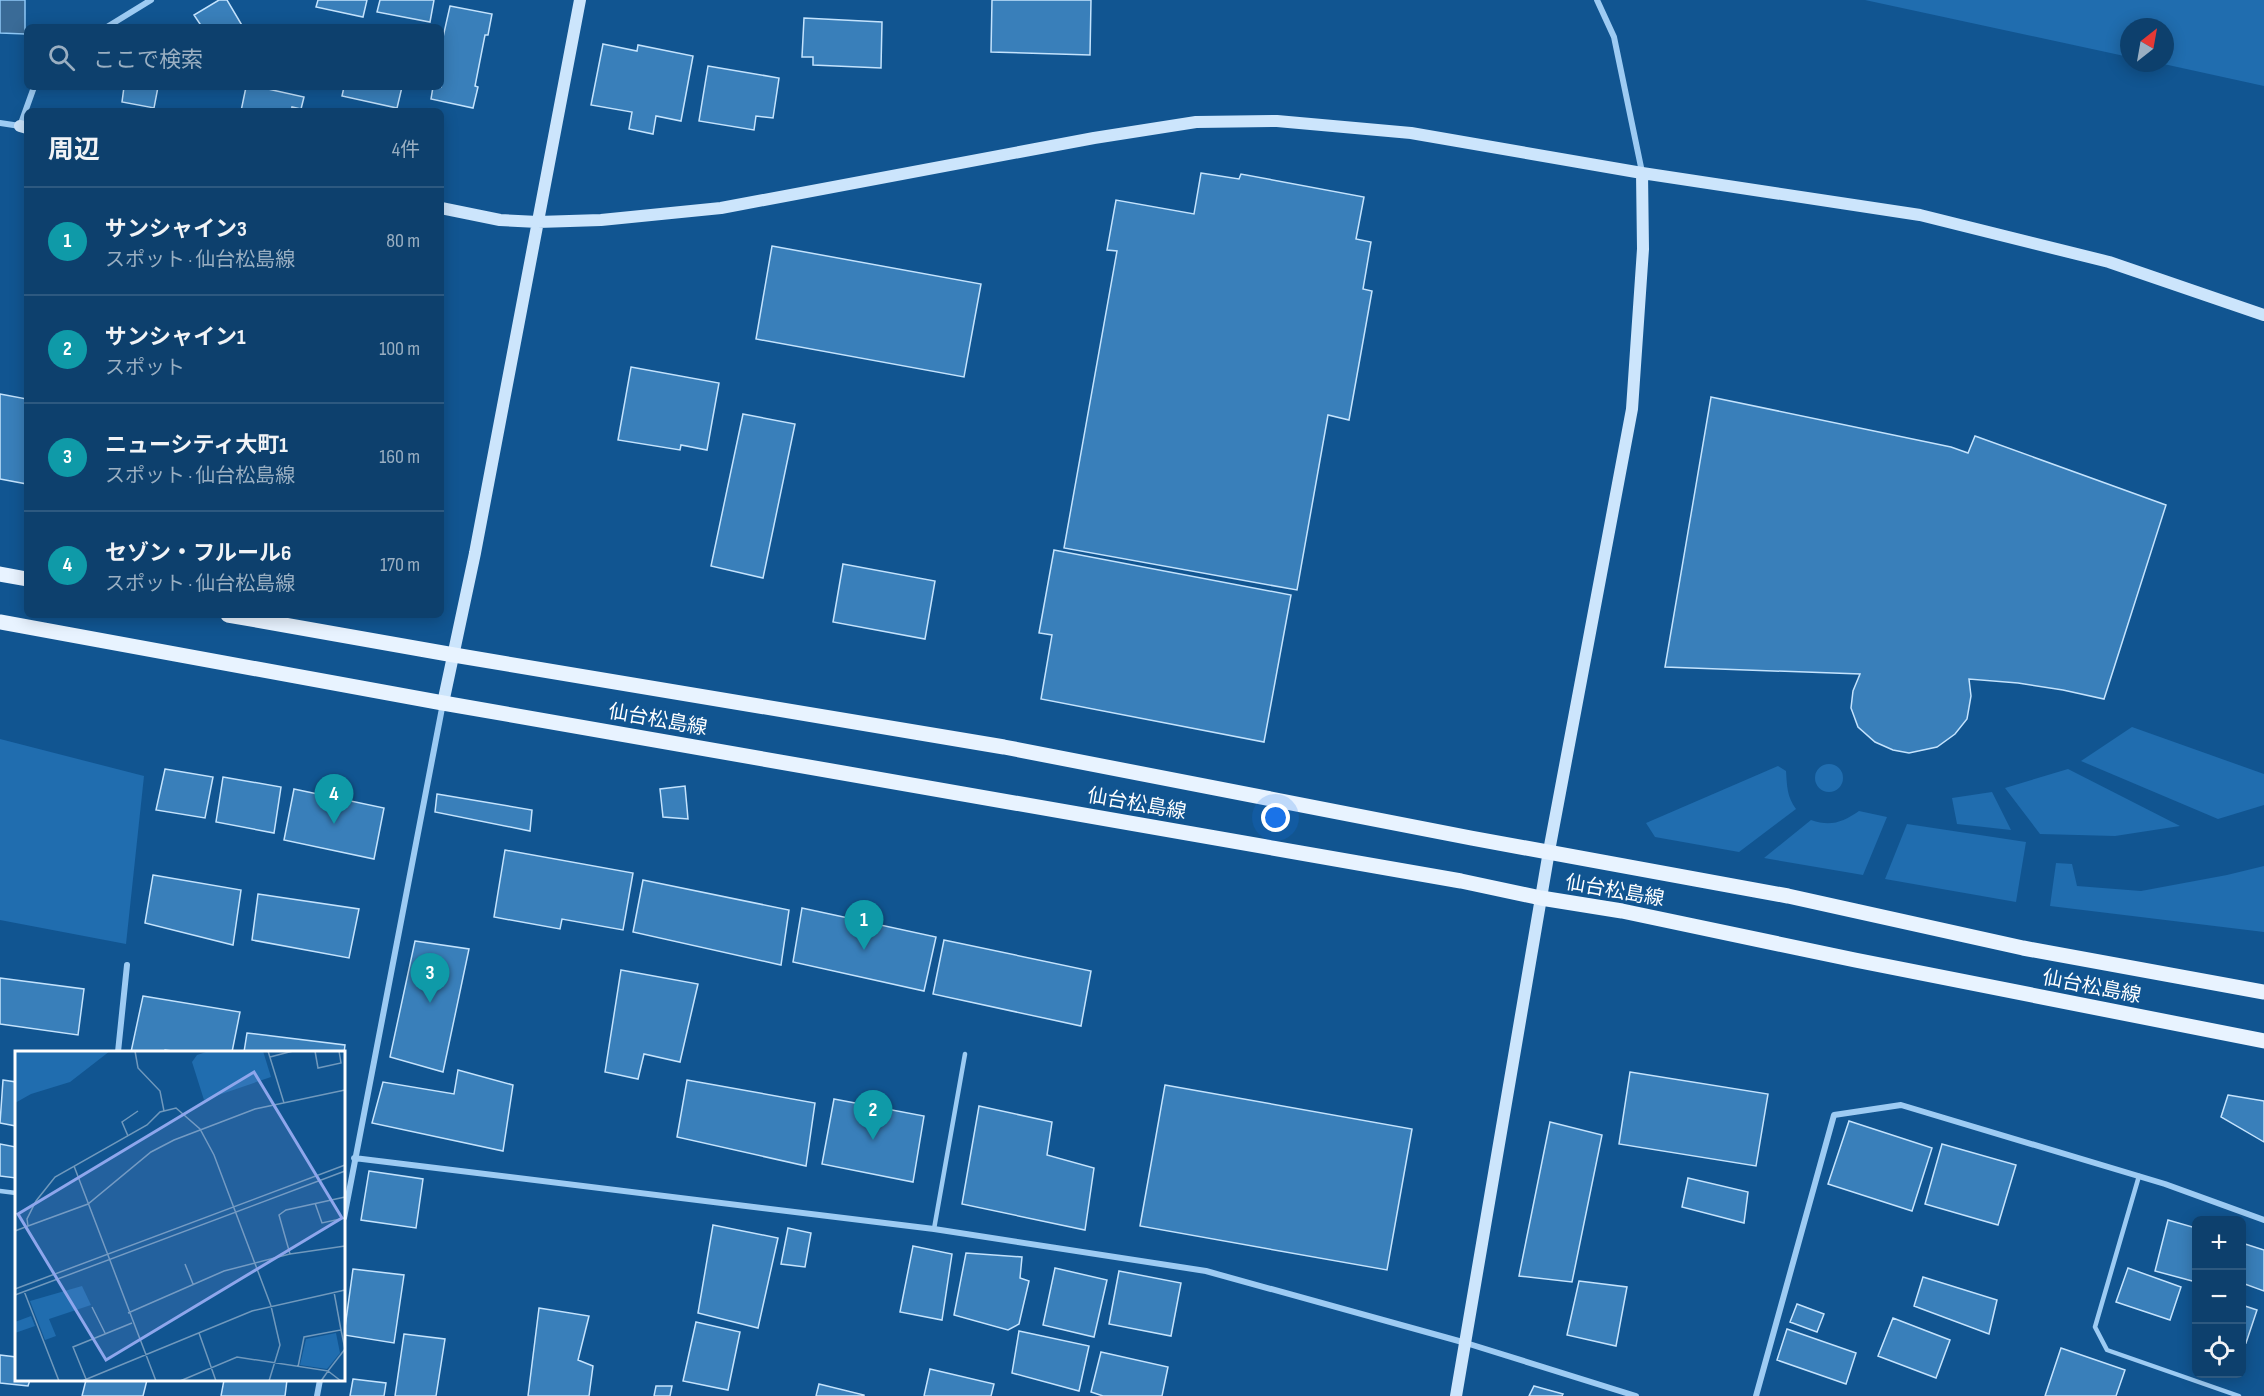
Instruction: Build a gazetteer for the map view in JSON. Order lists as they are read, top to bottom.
{
  "streets": {
    "main road": ["仙台松島線"]
  },
  "north": "top right",
  "page": {
    "search": "ここで検索",
    "heading": ["周辺", "4件"],
    "list": [
      {
        "mark": "1",
        "name": "サンシャイン3",
        "note": "スポット · 仙台松島線",
        "value": "80 m"
      },
      {
        "mark": "2",
        "name": "サンシャイン1",
        "note": "スポット",
        "value": "100 m"
      },
      {
        "mark": "3",
        "name": "ニューシティ大町1",
        "note": "スポット · 仙台松島線",
        "value": "160 m"
      },
      {
        "mark": "4",
        "name": "セゾン・フルール6",
        "note": "スポット · 仙台松島線",
        "value": "170 m"
      }
    ],
    "pins": [
      "4",
      "1",
      "3",
      "2"
    ],
    "map_buttons": ["+", "−"]
  }
}
